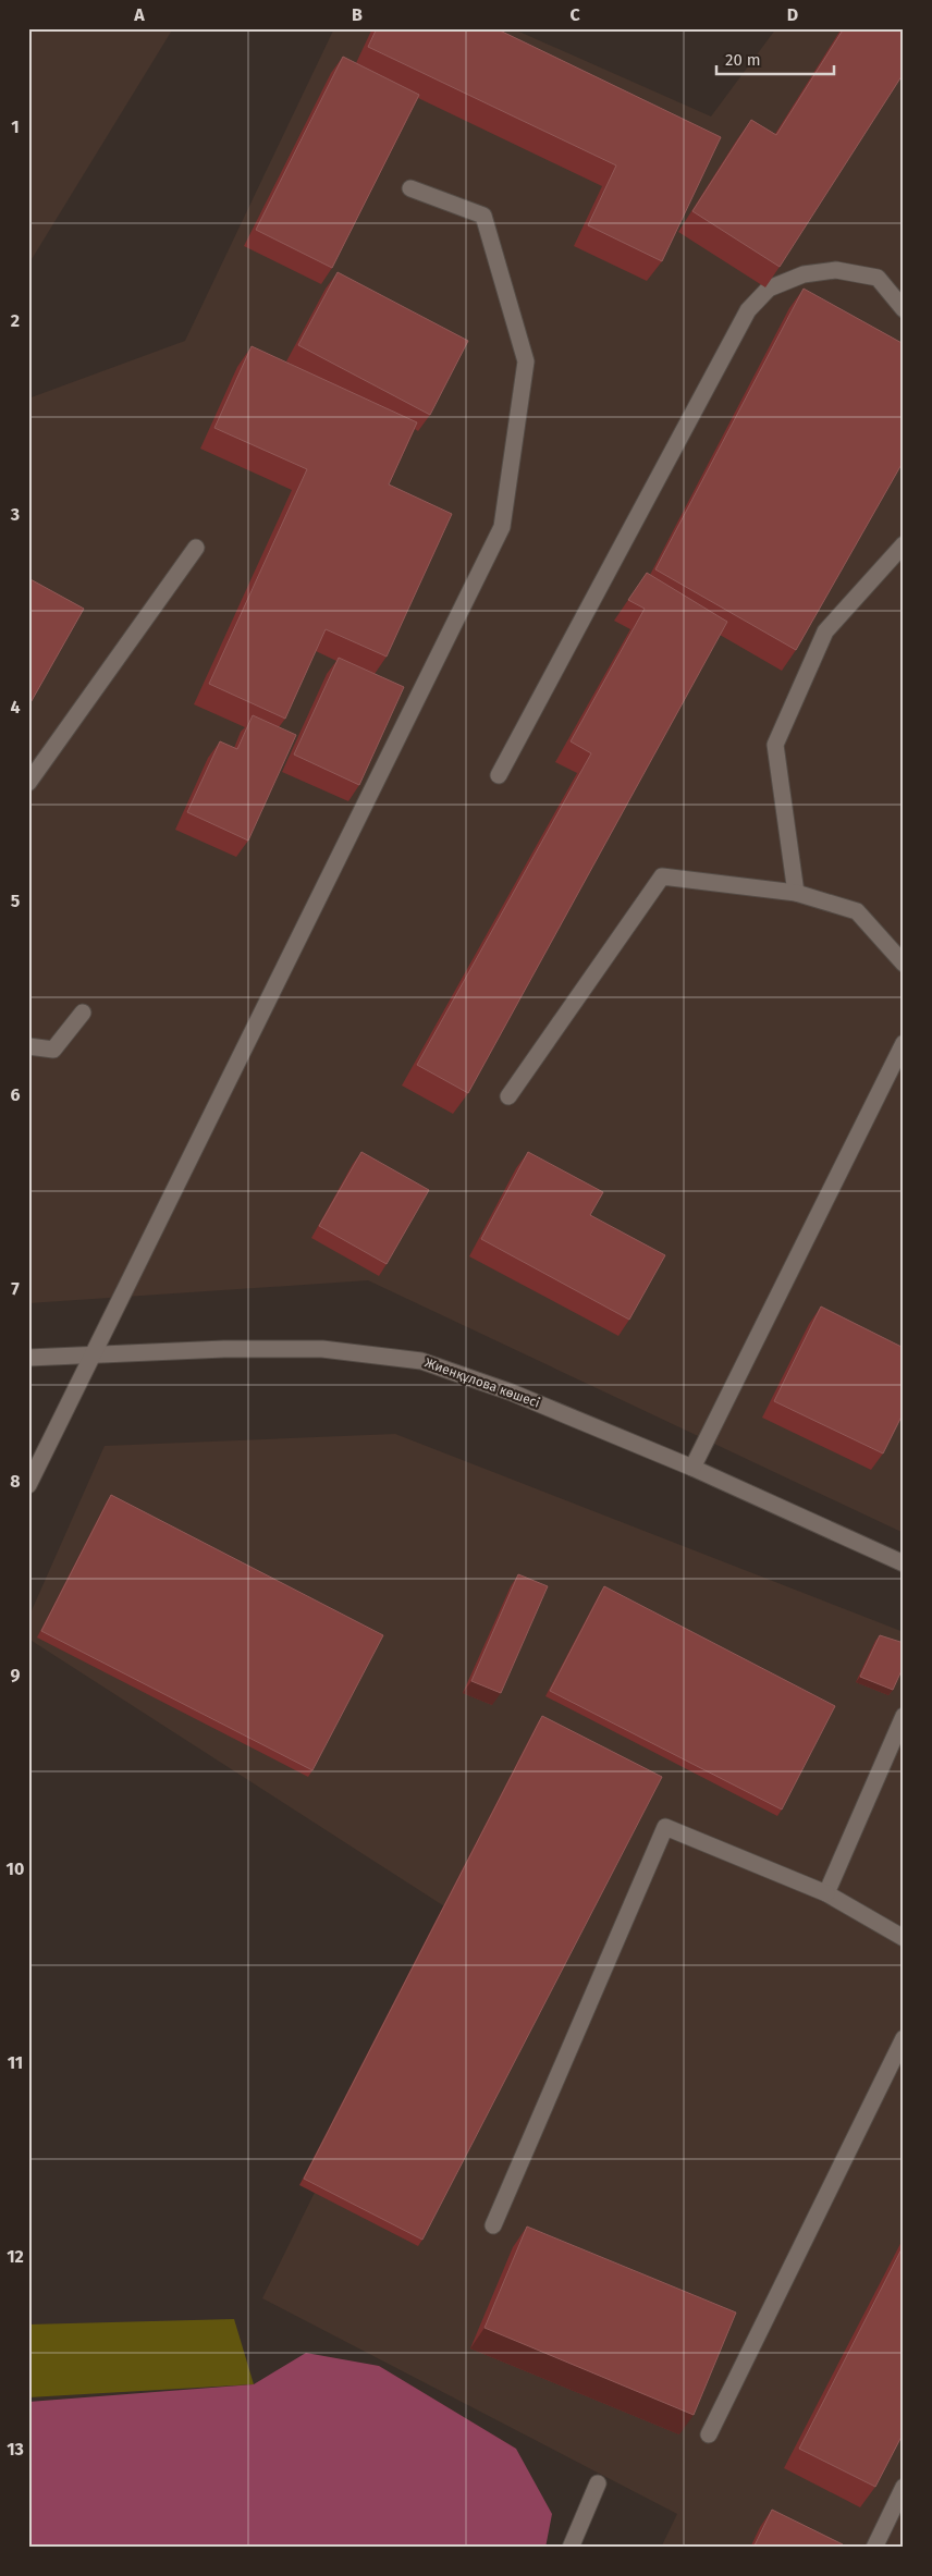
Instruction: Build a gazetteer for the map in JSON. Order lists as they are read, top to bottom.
{
  "streets": {
    "street": ["Жиенқұлова көшесі"]
  },
  "scale_bar": "20 m",
  "grid": {
    "columns": [
      "A",
      "B",
      "C",
      "D"
    ],
    "rows": [
      "1",
      "2",
      "3",
      "4",
      "5",
      "6",
      "7",
      "8",
      "9",
      "10",
      "11",
      "12",
      "13"
    ]
  }
}
